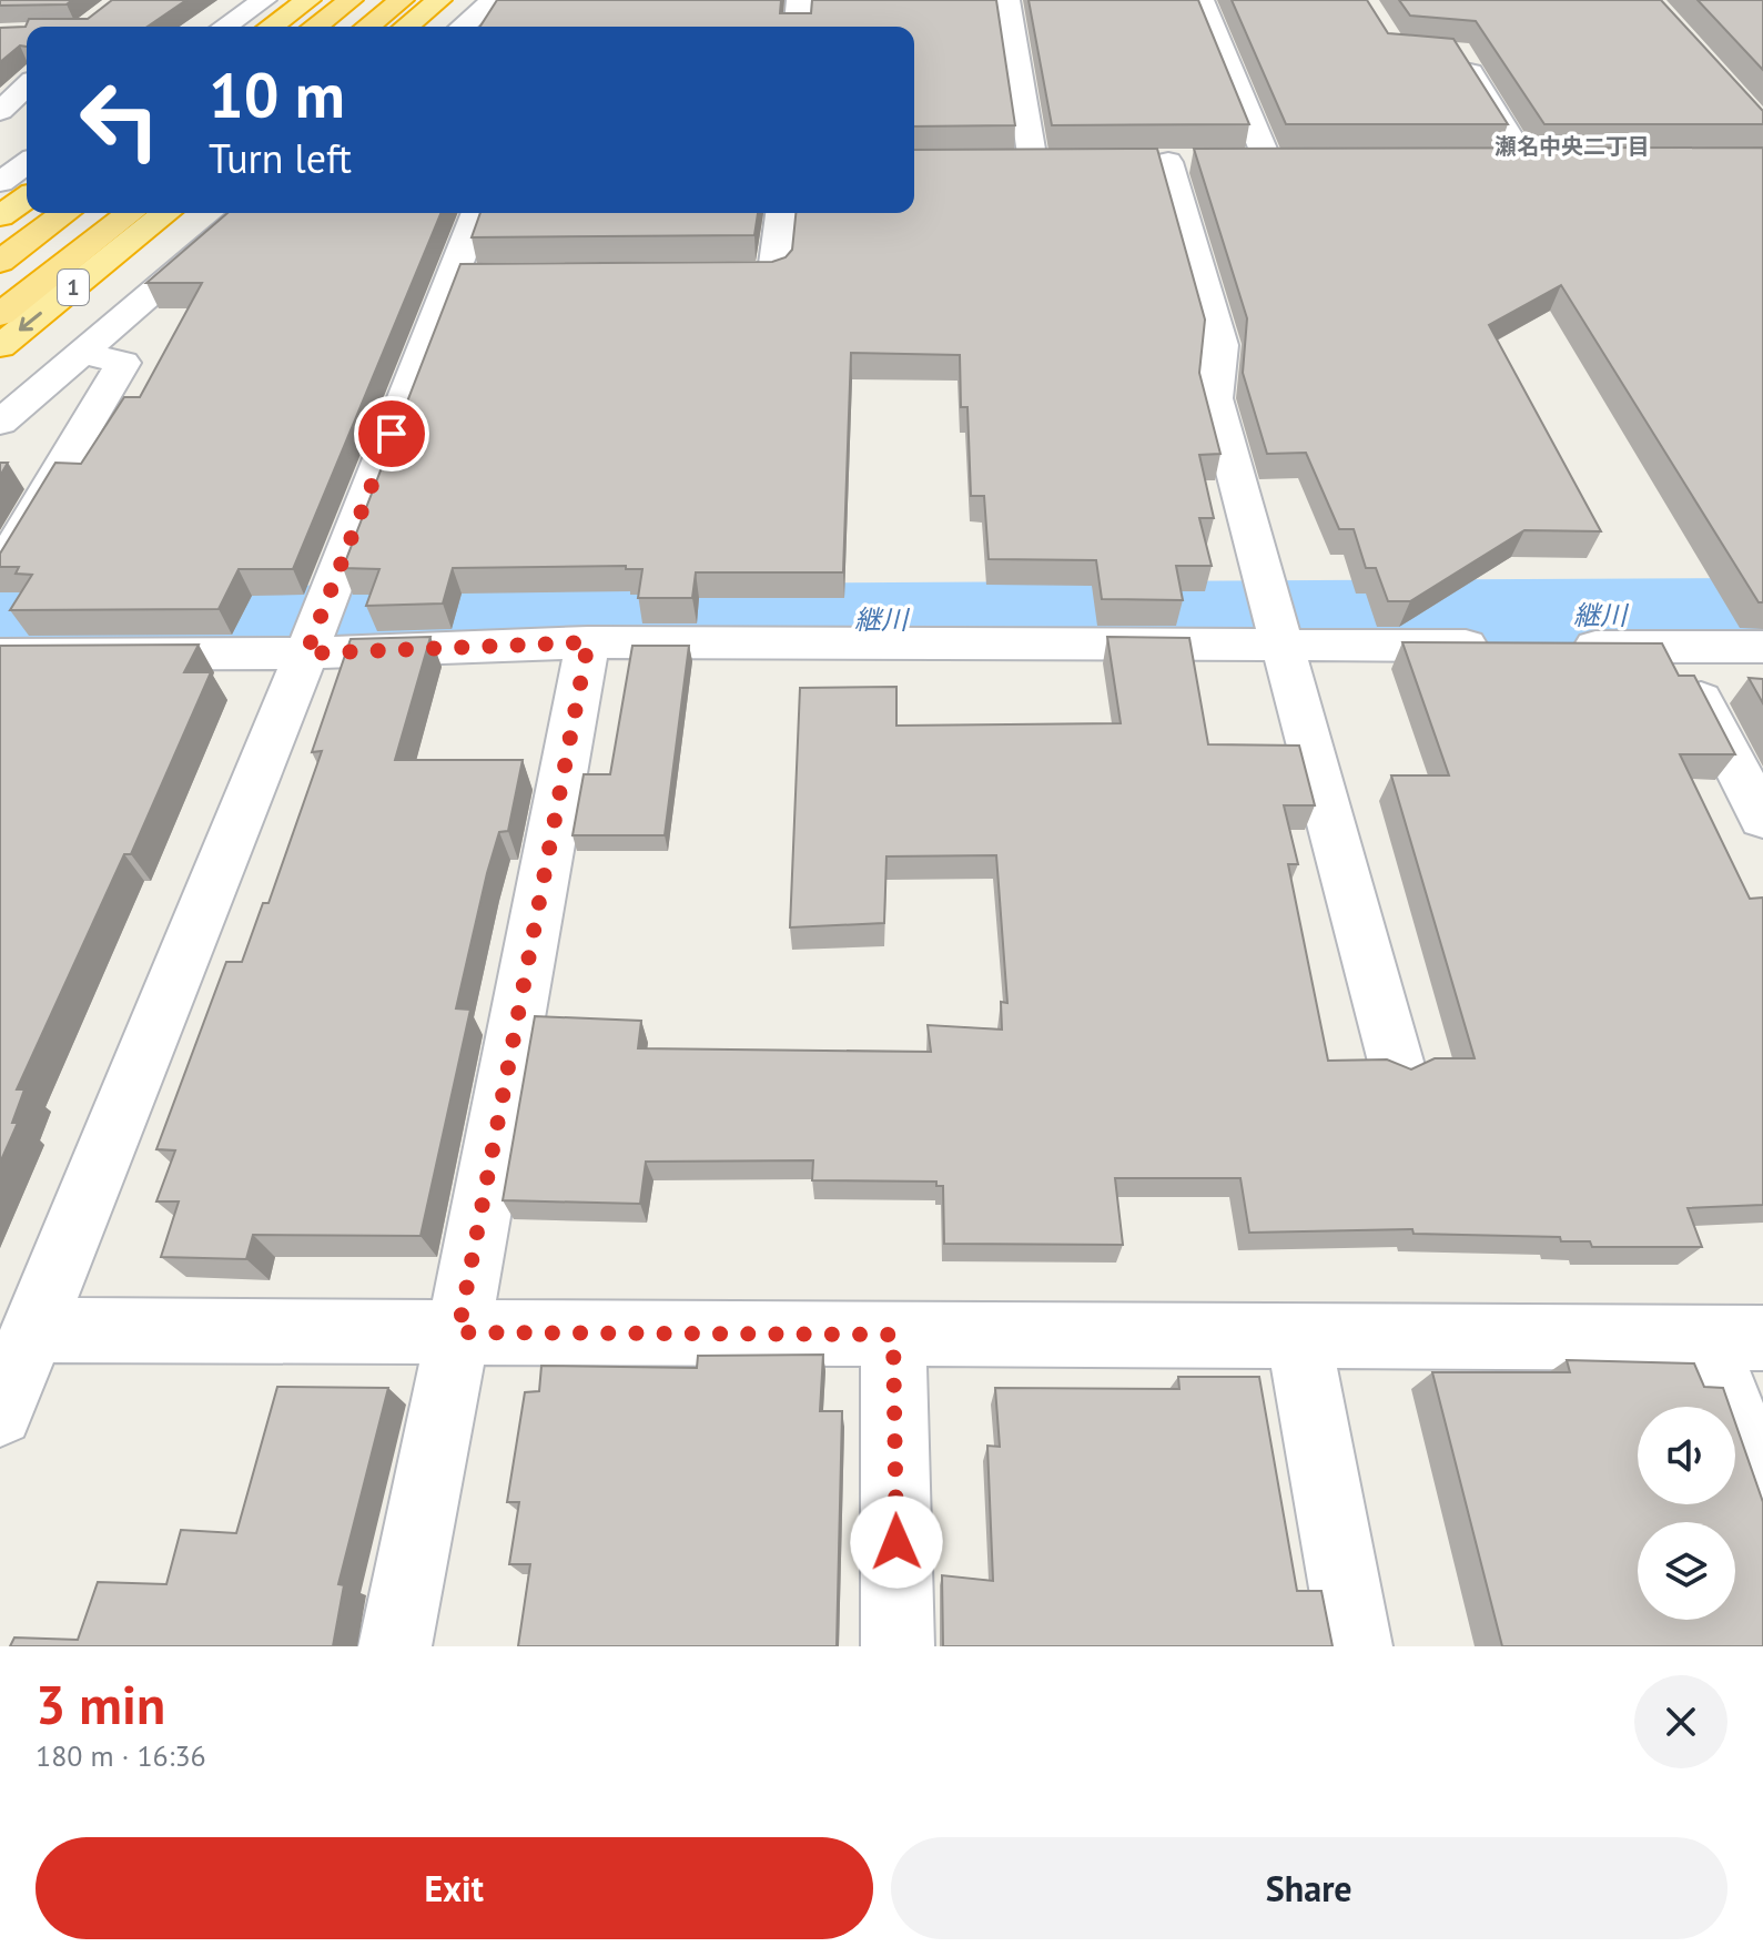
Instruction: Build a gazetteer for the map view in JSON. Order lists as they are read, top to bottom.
{
  "streets": {
    "highway": ["1"]
  },
  "districts": ["瀬名中央二丁目"],
  "water": ["継川"],
  "page": {
    "turn": ["10 m", "Turn left"],
    "heading": ["3 min", "180 m · 16:36"],
    "buttons": ["Exit", "Share"]
  }
}
